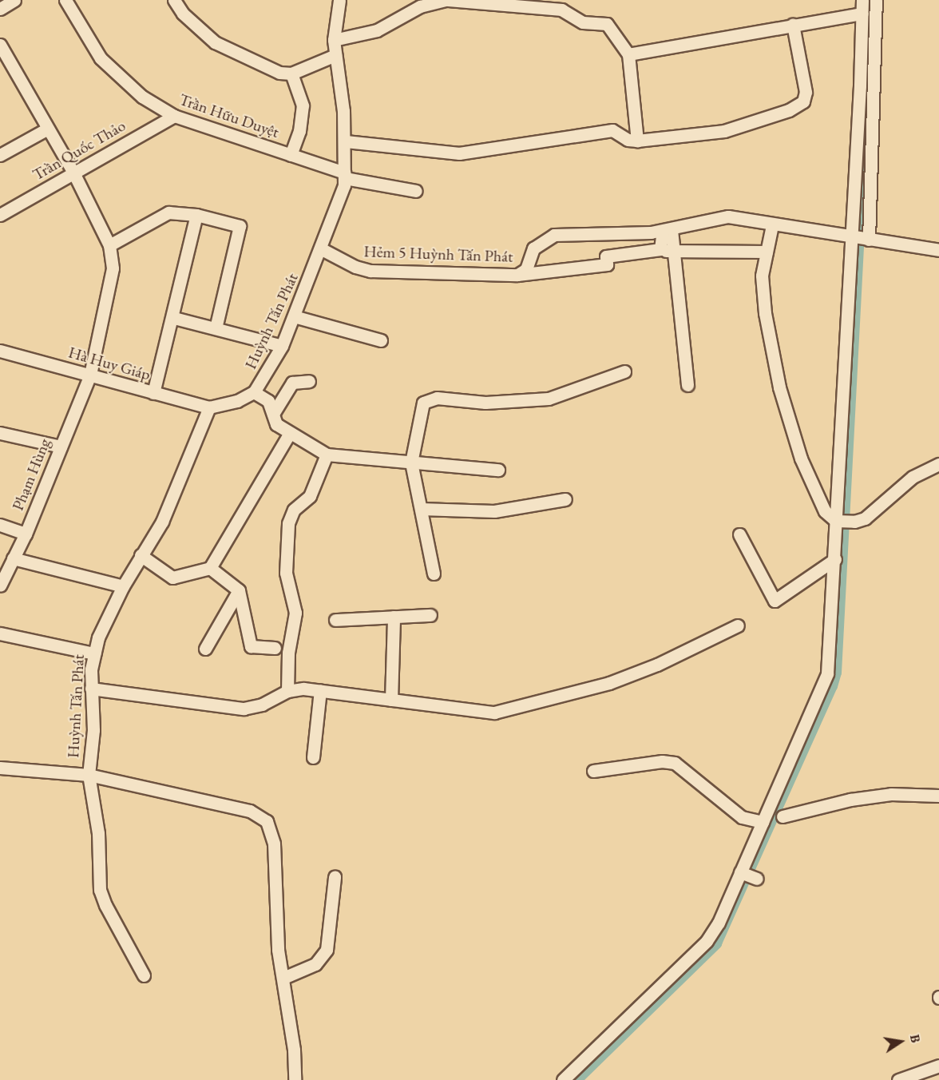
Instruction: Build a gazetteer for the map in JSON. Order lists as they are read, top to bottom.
{
  "streets": {
    "street": [
      "Trần Hữu Duyệt",
      "Trần Quốc Thảo",
      "Hẻm 5 Huỳnh Tấn Phát",
      "Huỳnh Tấn Phát",
      "Hà Huy Giáp",
      "Phạm Hùng"
    ]
  },
  "crossings": [
    ["Trần Hữu Duyệt", "Trần Quốc Thảo"],
    ["Trần Hữu Duyệt", "Huỳnh Tấn Phát"],
    ["Trần Quốc Thảo", "Phạm Hùng"],
    ["Hẻm 5 Huỳnh Tấn Phát", "Huỳnh Tấn Phát"],
    ["Huỳnh Tấn Phát", "Hà Huy Giáp"],
    ["Hà Huy Giáp", "Phạm Hùng"]
  ],
  "north": "right"
}
